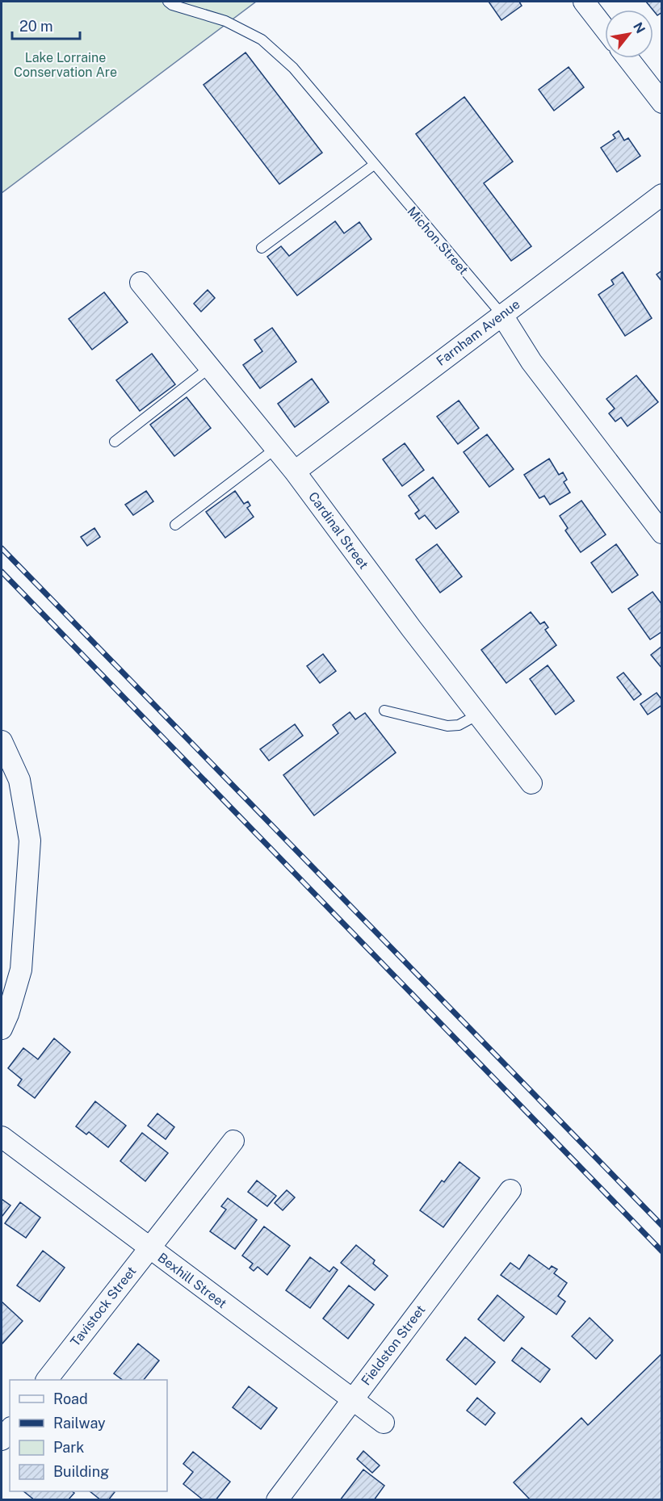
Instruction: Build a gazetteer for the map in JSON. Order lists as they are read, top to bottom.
{
  "streets": {
    "street": [
      "Michon Street",
      "Farnham Avenue",
      "Cardinal Street",
      "Bexhill Street",
      "Tavistock Street",
      "Fieldston Street"
    ]
  },
  "crossings": [
    ["Michon Street", "Farnham Avenue"],
    ["Farnham Avenue", "Cardinal Street"],
    ["Bexhill Street", "Tavistock Street"],
    ["Bexhill Street", "Fieldston Street"]
  ],
  "parks": ["Lake Lorraine Conservation Are"],
  "legend": [
    "Road",
    "Railway",
    "Park",
    "Building"
  ],
  "scale_bar": "20 m",
  "north": "top right"
}
